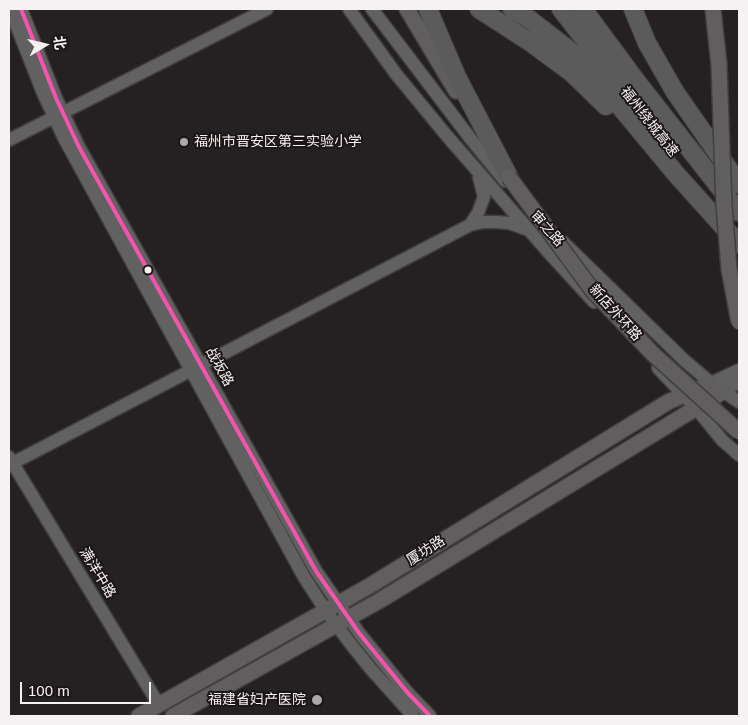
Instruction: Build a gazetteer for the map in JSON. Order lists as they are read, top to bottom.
{
  "streets": {
    "highway": ["福州绕城高速"],
    "main road": [
      "审之路",
      "新店外环路",
      "战坂路",
      "厦坊路",
      "满洋中路"
    ]
  },
  "crossings": [
    ["审之路", "厦坊路"],
    ["战坂路", "厦坊路"],
    ["厦坊路", "满洋中路"]
  ],
  "places": ["福州市晋安区第三实验小学", "福建省妇产医院"],
  "scale_bar": "100 m",
  "north": "right"
}
